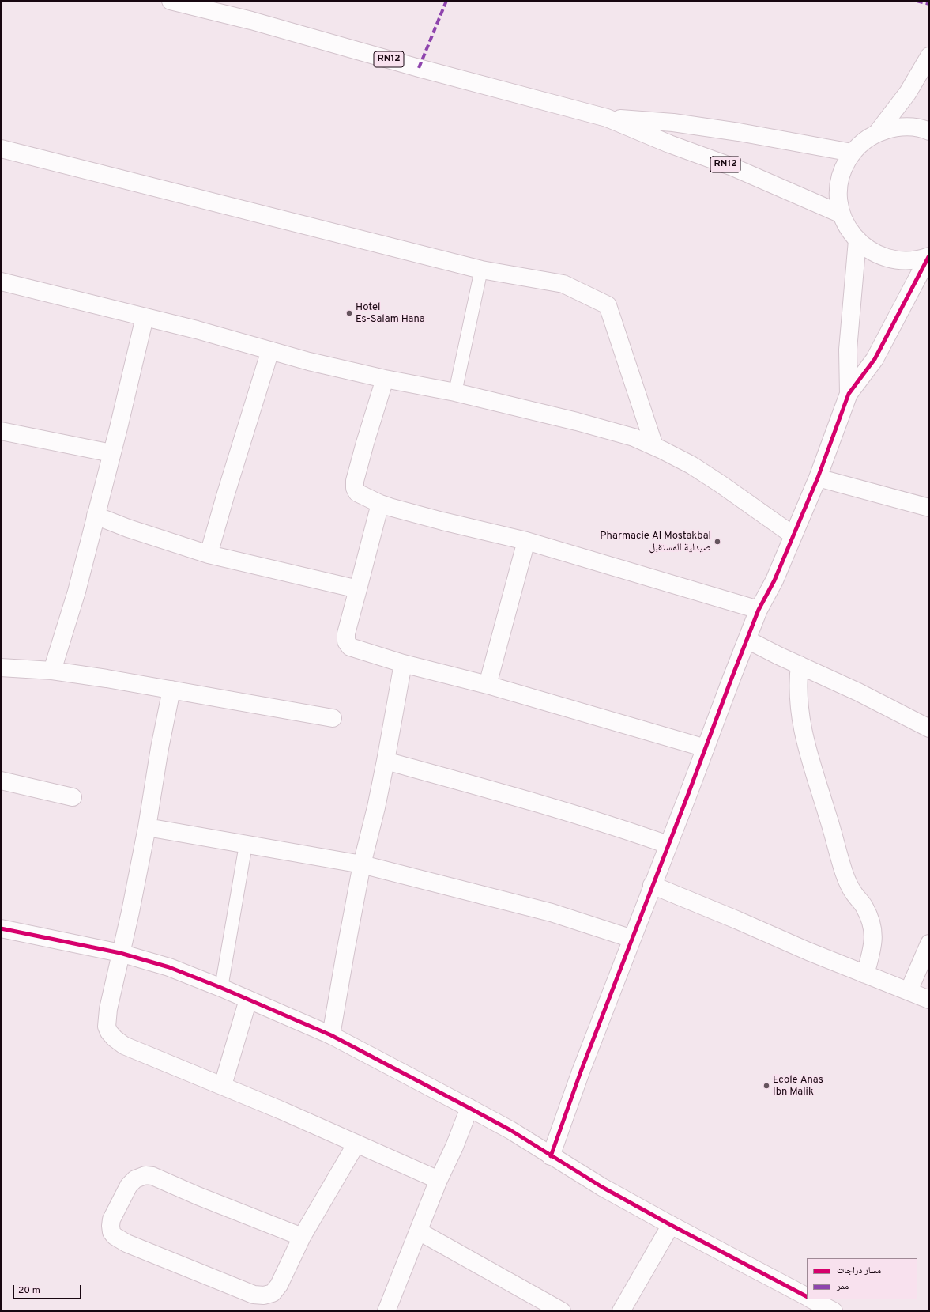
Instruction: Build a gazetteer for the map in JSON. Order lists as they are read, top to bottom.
{
  "streets": {
    "street": ["RN12"]
  },
  "places": ["Hotel Es-Salam Hana", "Pharmacie Al Mostakbal صيدلية المستقبل", "Ecole Anas Ibn Malik"],
  "legend": ["مسار دراجات", "ممر"],
  "scale_bar": "20 m"
}
